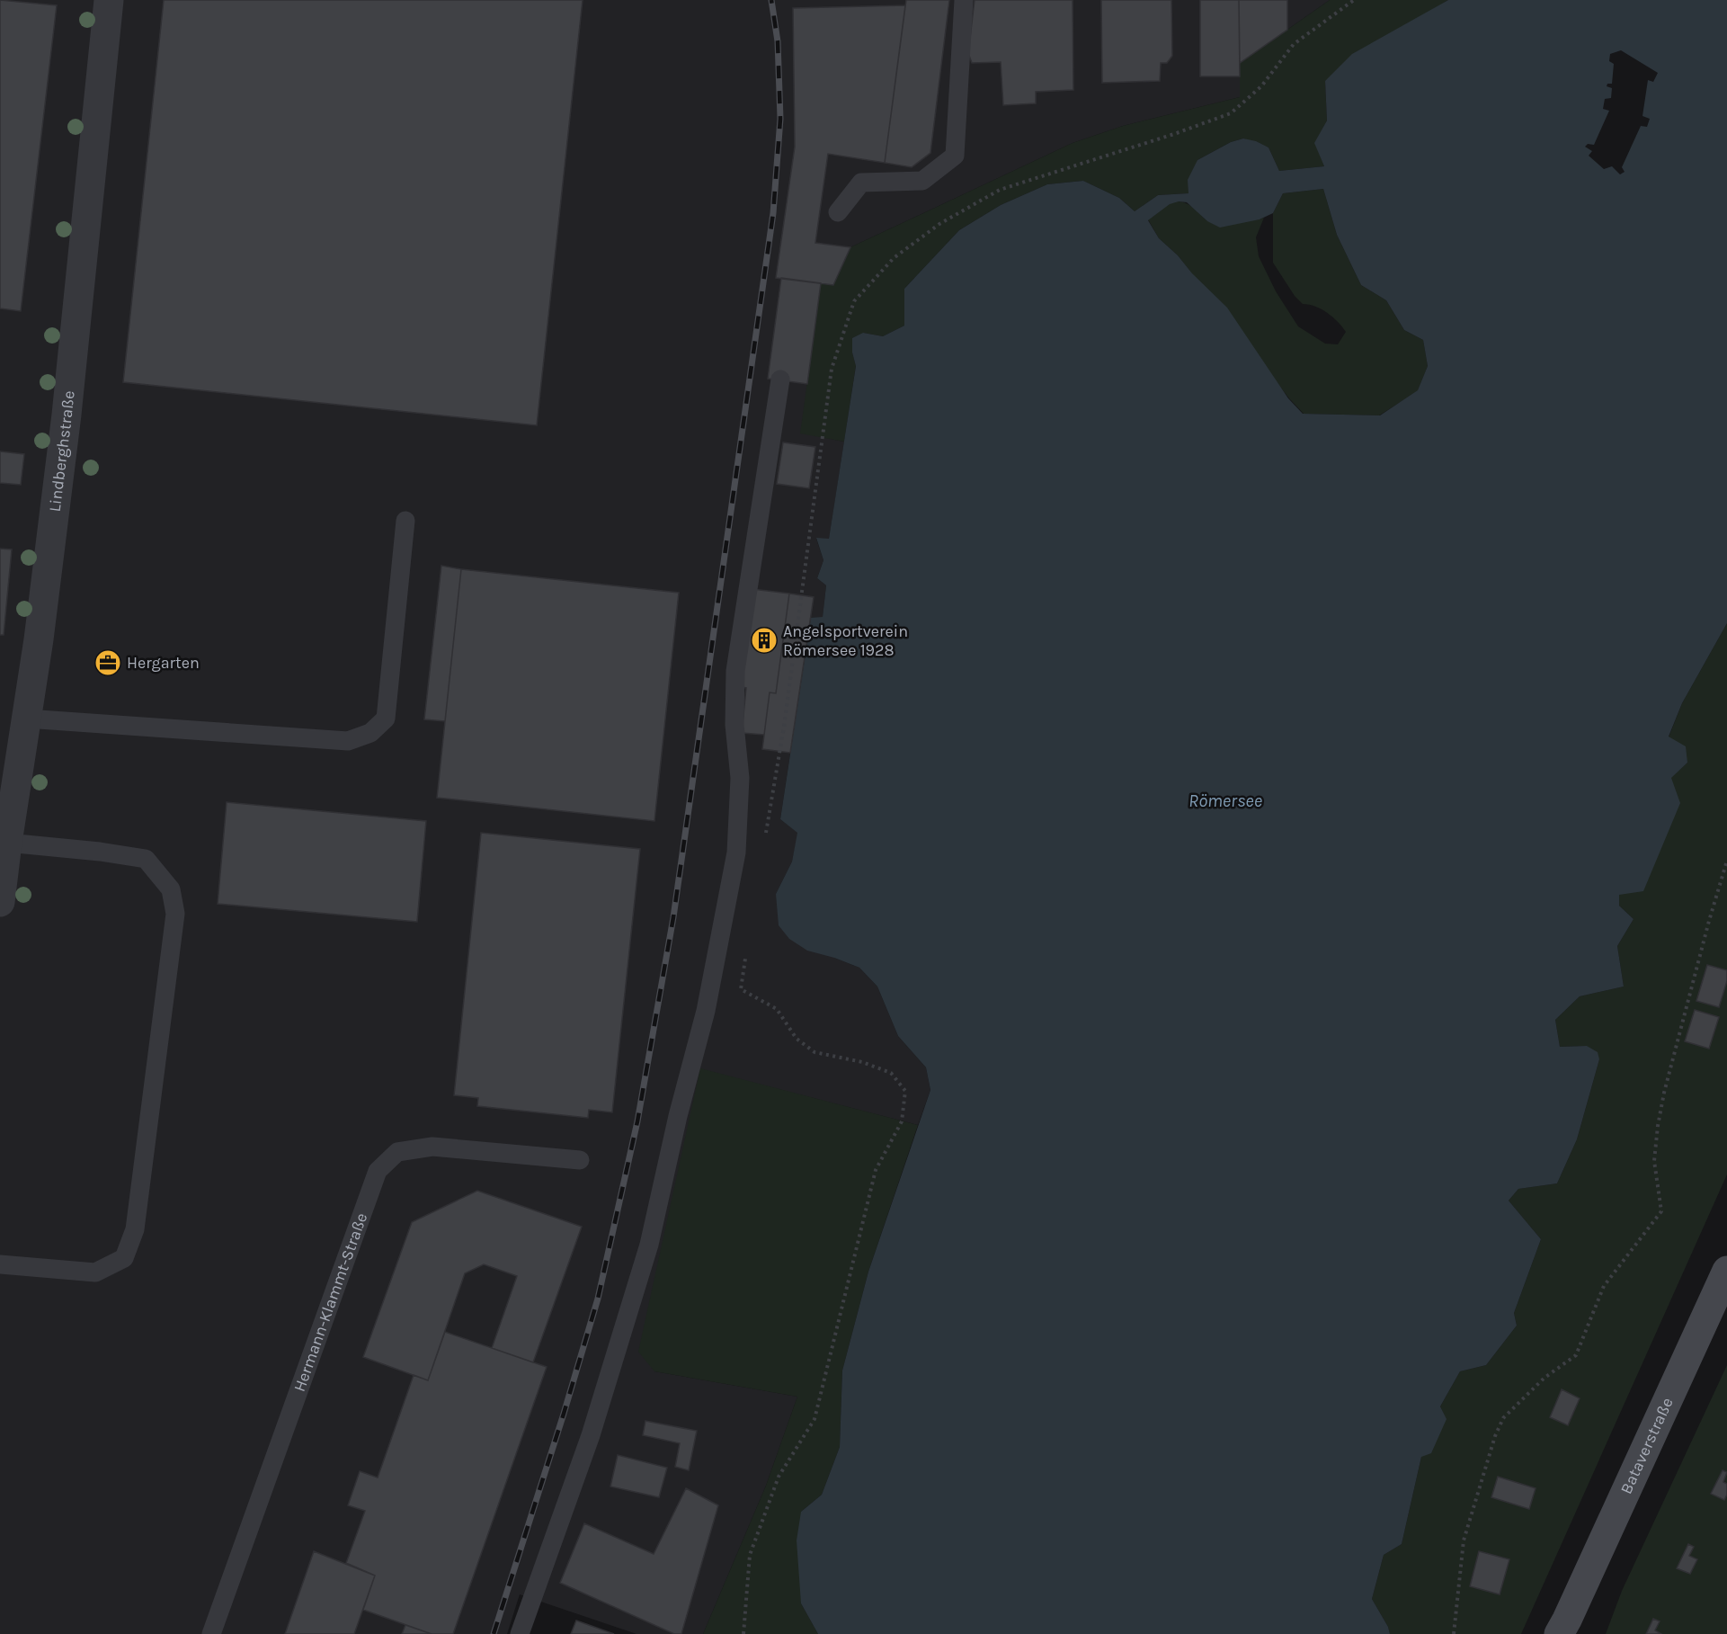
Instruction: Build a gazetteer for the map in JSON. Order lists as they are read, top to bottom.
{
  "streets": {
    "street": ["Lindberghstraße", "Bataverstraße"],
    "lane": ["Hermann-Klammt-Straße"]
  },
  "water": ["Römersee"],
  "places": {
    "building": ["Angelsportverein Römersee 1928"],
    "office": ["Hergarten"]
  }
}
